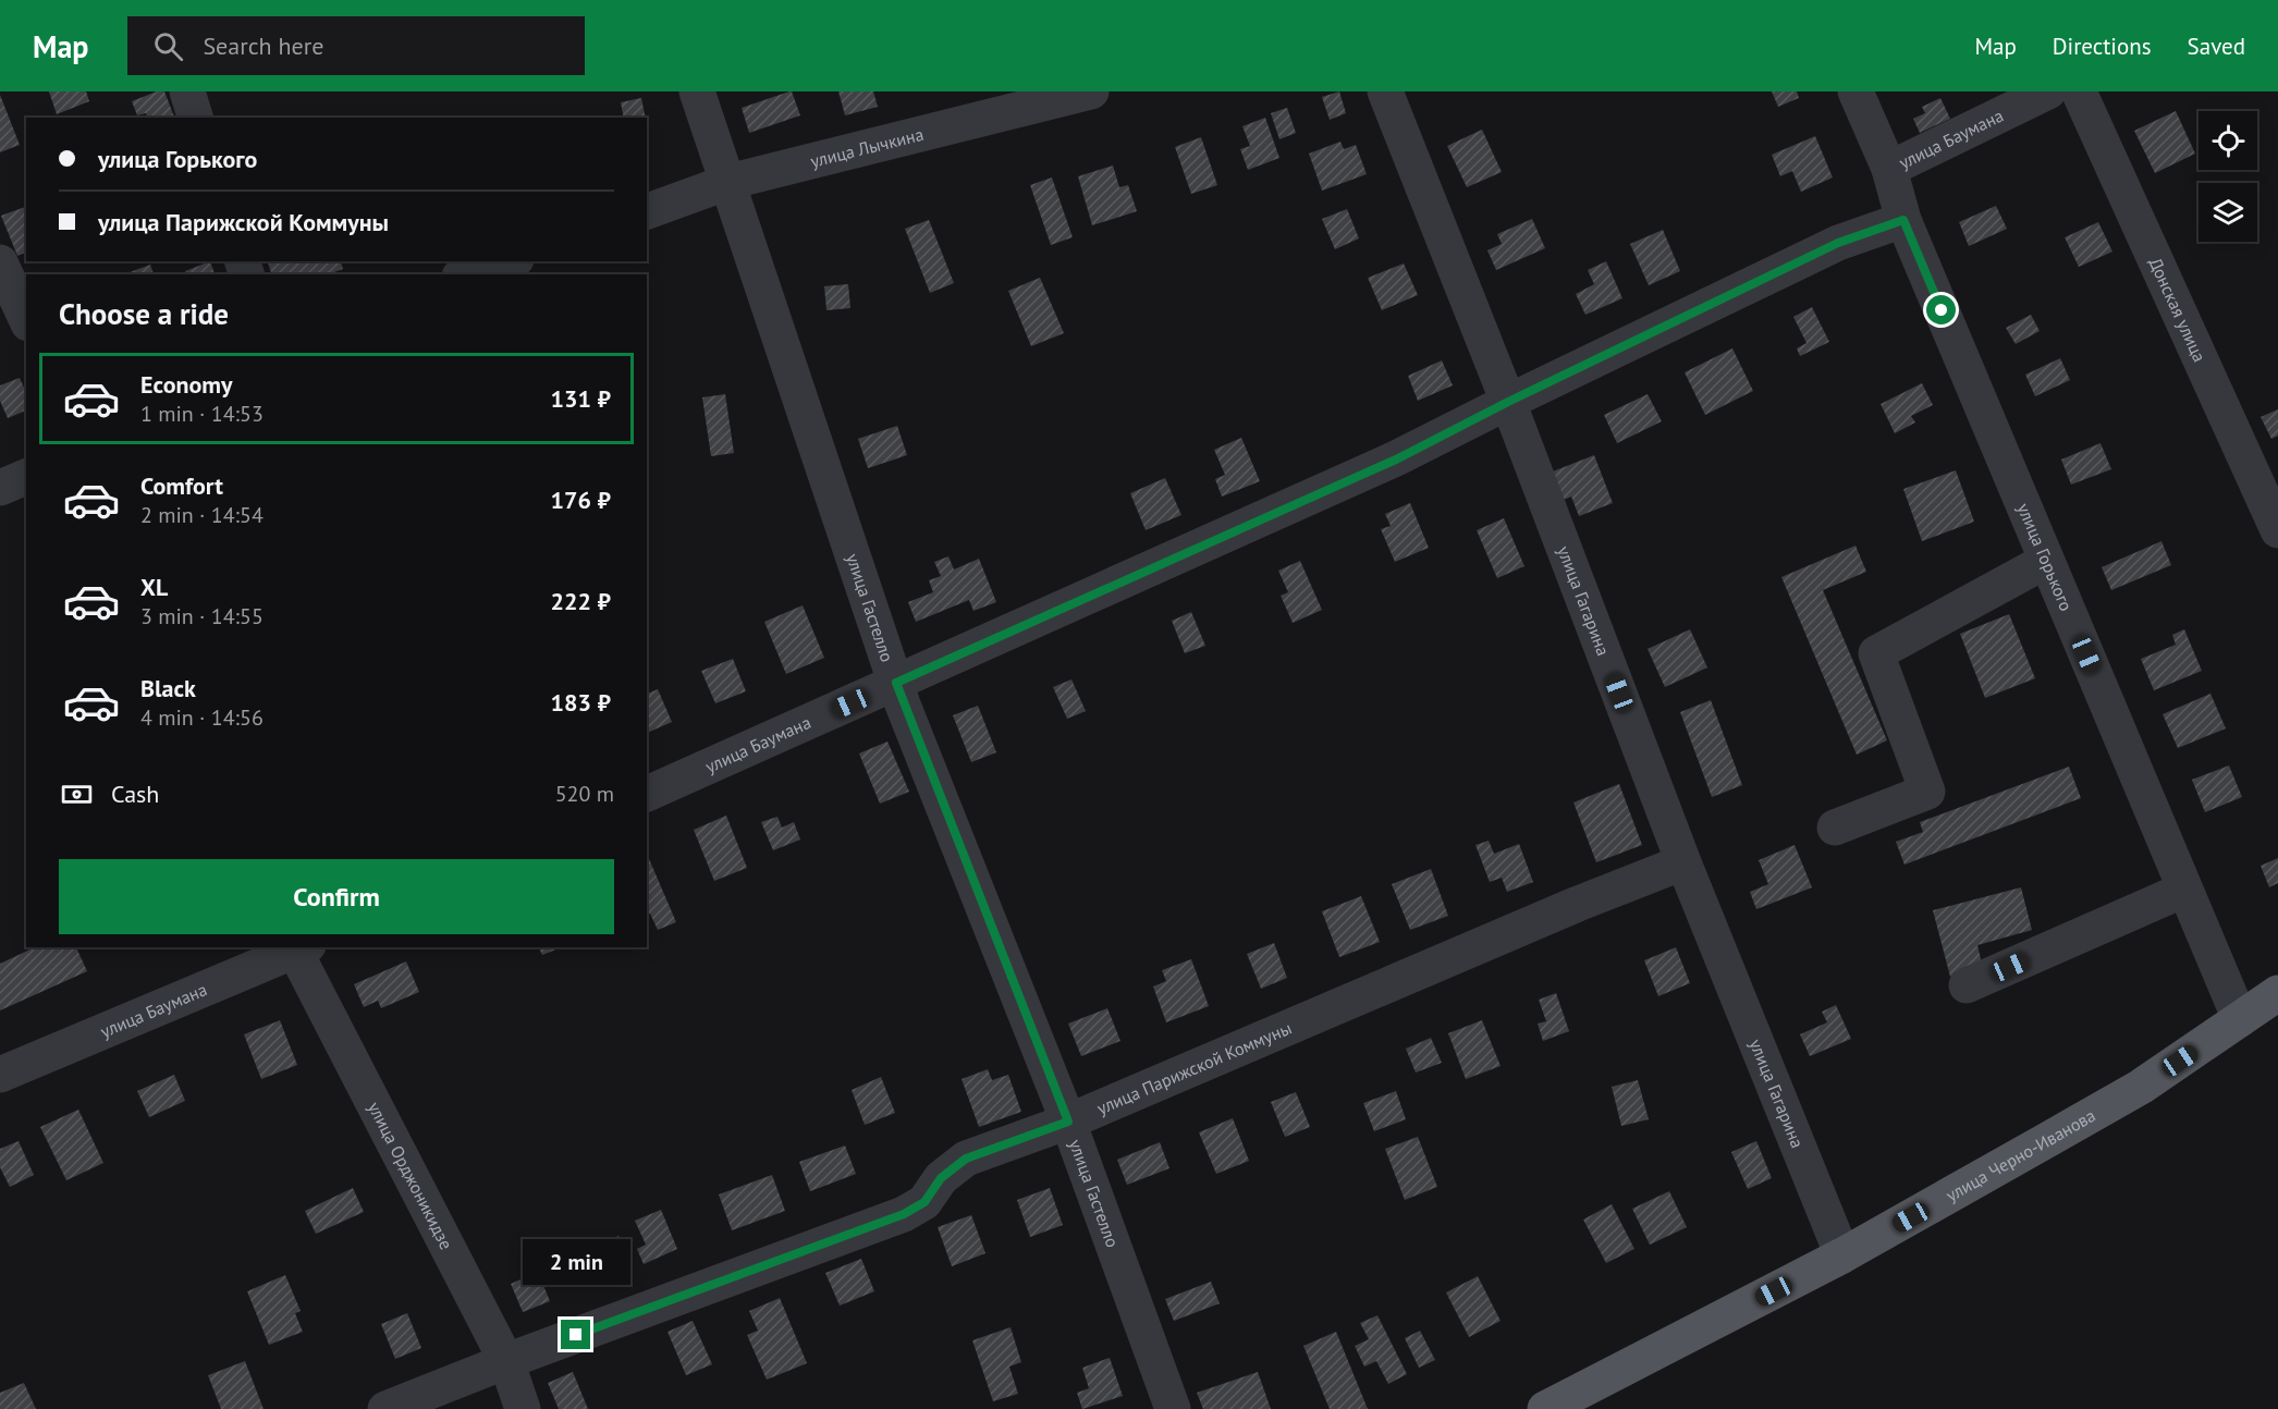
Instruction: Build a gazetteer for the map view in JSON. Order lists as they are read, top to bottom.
{
  "streets": {
    "main road": ["улица Черно-Иванова"],
    "street": [
      "улица Баумана",
      "улица Лычкина",
      "Донская улица",
      "улица Горького",
      "улица Гагарина",
      "улица Гастелло",
      "улица Парижской Коммуны",
      "улица Орджоникидзе"
    ]
  },
  "crossings": [
    ["улица Баумана", "улица Горького"],
    ["улица Баумана", "улица Гагарина"],
    ["улица Баумана", "улица Гастелло"],
    ["улица Баумана", "улица Орджоникидзе"],
    ["улица Лычкина", "улица Гастелло"],
    ["улица Горького", "улица Черно-Иванова"],
    ["улица Гагарина", "улица Парижской Коммуны"],
    ["улица Гагарина", "улица Черно-Иванова"],
    ["улица Гастелло", "улица Парижской Коммуны"],
    ["улица Парижской Коммуны", "улица Орджоникидзе"]
  ],
  "page": {
    "header": "Map",
    "search": "Search here",
    "nav": ["Map", "Directions", "Saved"],
    "banner": ["улица Горького", "улица Парижской Коммуны"],
    "heading": "Choose a ride",
    "list": [
      {
        "name": "Economy",
        "note": "1 min · 14:53",
        "value": "131 ₽"
      },
      {
        "name": "Comfort",
        "note": "2 min · 14:54",
        "value": "176 ₽"
      },
      {
        "name": "XL",
        "note": "3 min · 14:55",
        "value": "222 ₽"
      },
      {
        "name": "Black",
        "note": "4 min · 14:56",
        "value": "183 ₽"
      }
    ],
    "pay": ["Cash", "520 m"],
    "buttons": "Confirm",
    "bubble": "2 min"
  }
}
